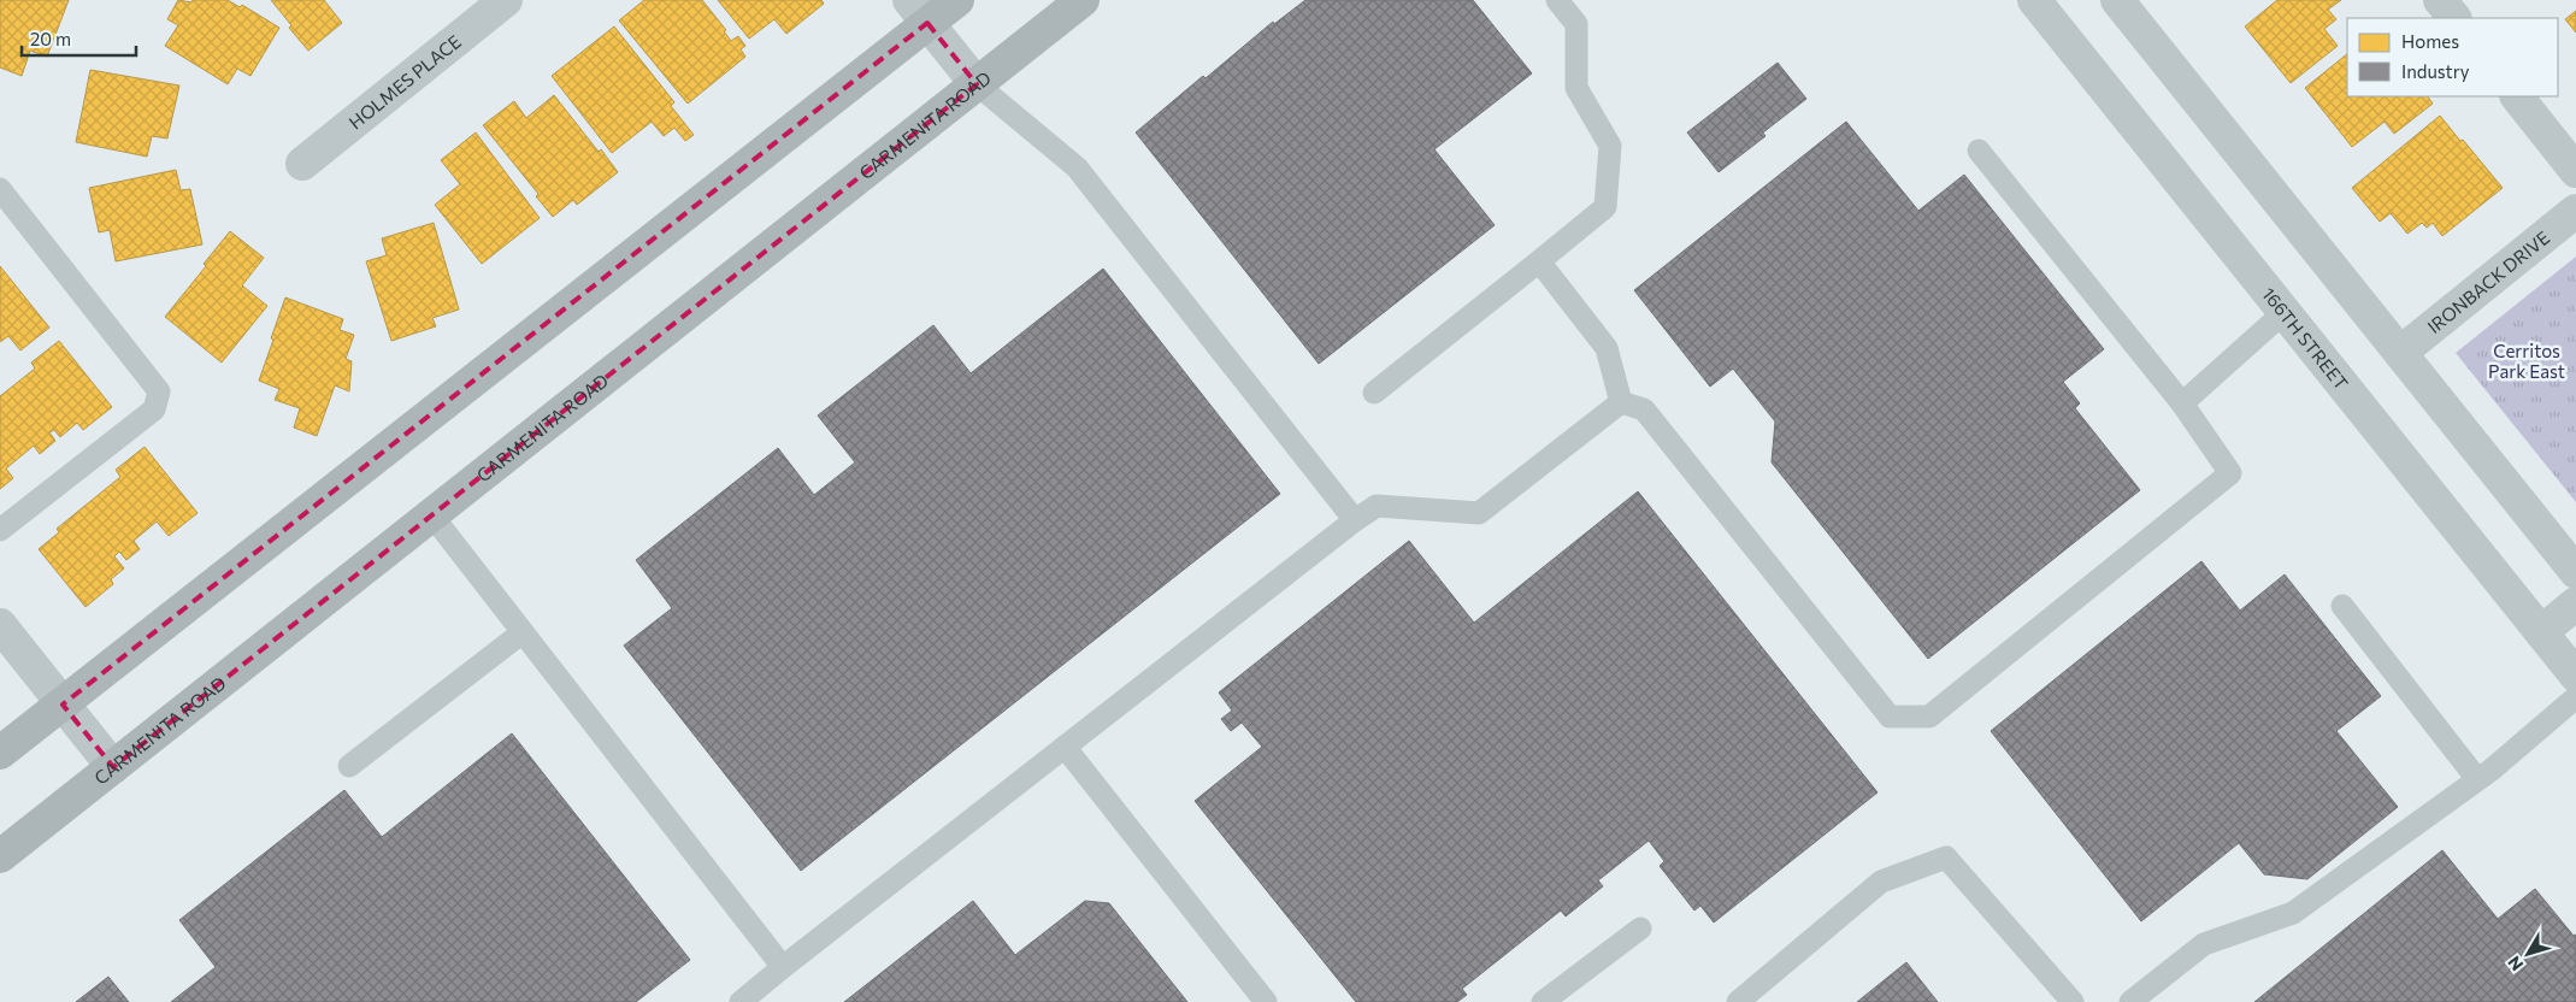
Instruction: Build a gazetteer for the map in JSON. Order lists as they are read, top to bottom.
{
  "streets": {
    "main road": ["CARMENITA ROAD"],
    "street": ["HOLMES PLACE", "IRONBACK DRIVE", "166TH STREET"]
  },
  "parks": ["Cerritos Park East"],
  "legend": ["Homes", "Industry"],
  "scale_bar": "20 m",
  "north": "bottom left"
}
